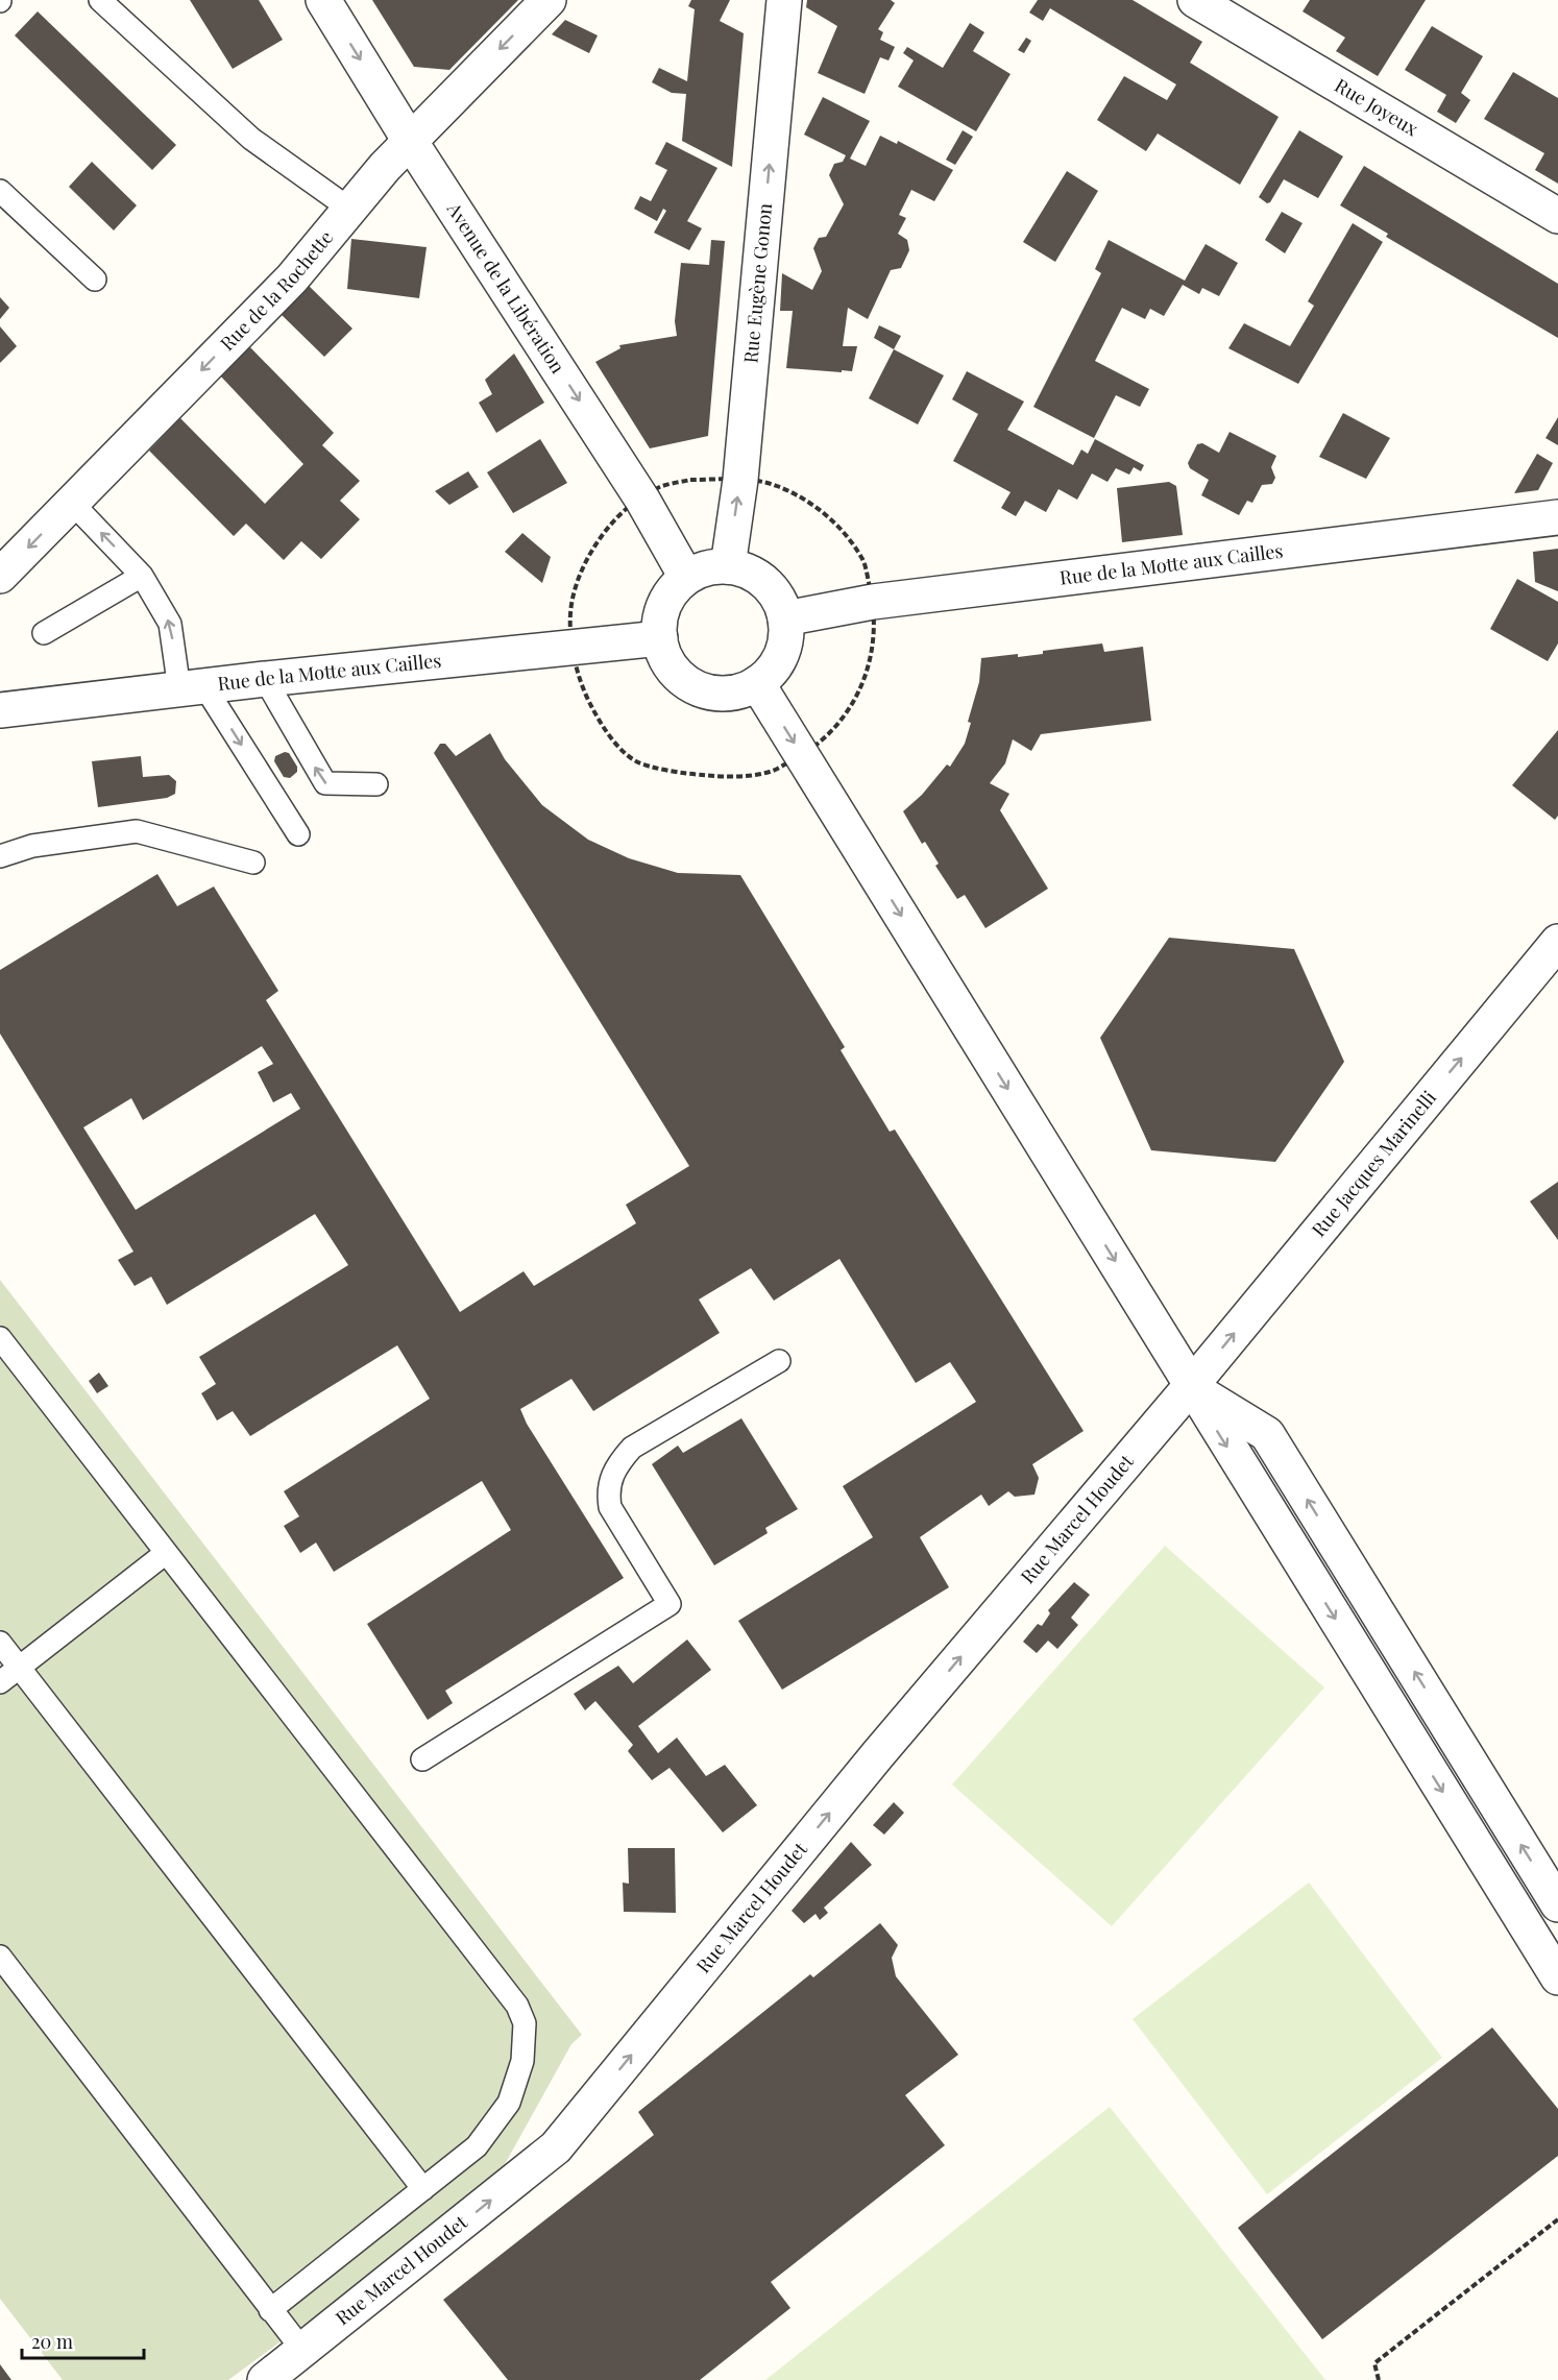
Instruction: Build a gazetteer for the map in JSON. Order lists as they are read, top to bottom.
{
  "streets": {
    "street": [
      "Rue Joyeux",
      "Rue Eugène Gonon",
      "Avenue de la Libération",
      "Rue de la Rochette",
      "Rue de la Motte aux Cailles",
      "Rue Jacques Marinelli",
      "Rue Marcel Houdet"
    ]
  },
  "crossings": [
    ["Rue Eugène Gonon", "Avenue de la Libération"],
    ["Rue Eugène Gonon", "Rue de la Motte aux Cailles"],
    ["Avenue de la Libération", "Rue de la Rochette"],
    ["Avenue de la Libération", "Rue de la Motte aux Cailles"],
    ["Rue Jacques Marinelli", "Rue Marcel Houdet"]
  ],
  "one_way": [
    "Rue Eugène Gonon",
    "Avenue de la Libération",
    "Rue de la Rochette",
    "Rue Jacques Marinelli",
    "Rue Marcel Houdet"
  ],
  "scale_bar": "20 m"
}
